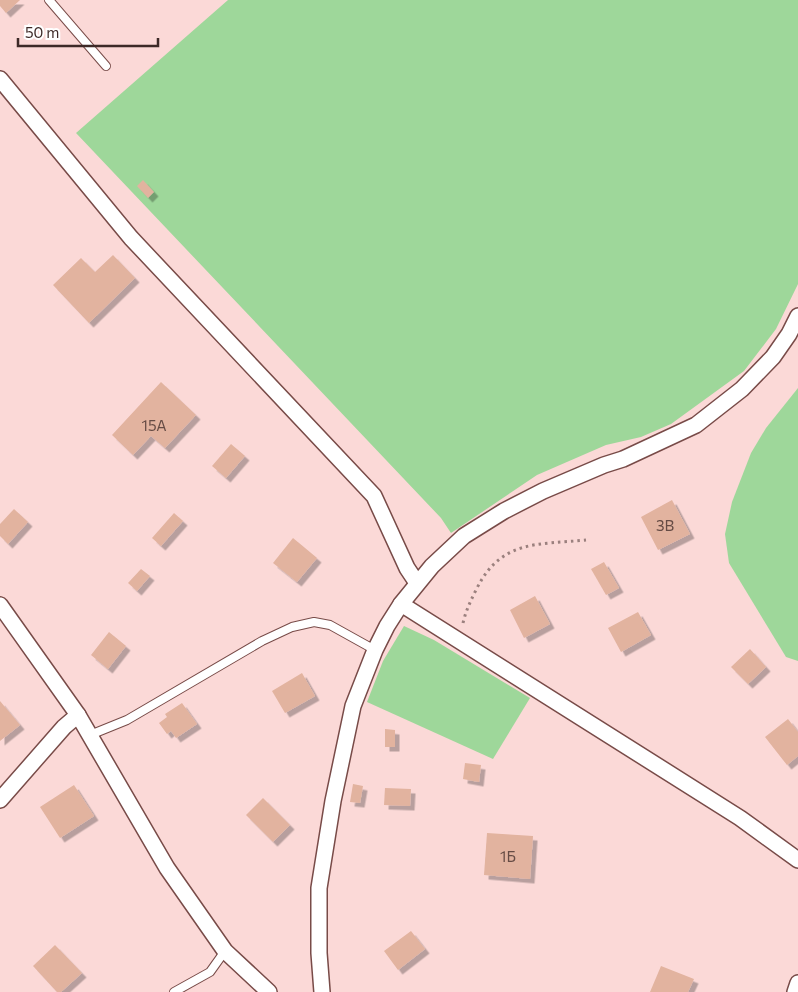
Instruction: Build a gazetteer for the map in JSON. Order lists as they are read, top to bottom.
{
  "house_numbers": ["15А", "3В", "1Б"],
  "scale_bar": "50 m"
}
